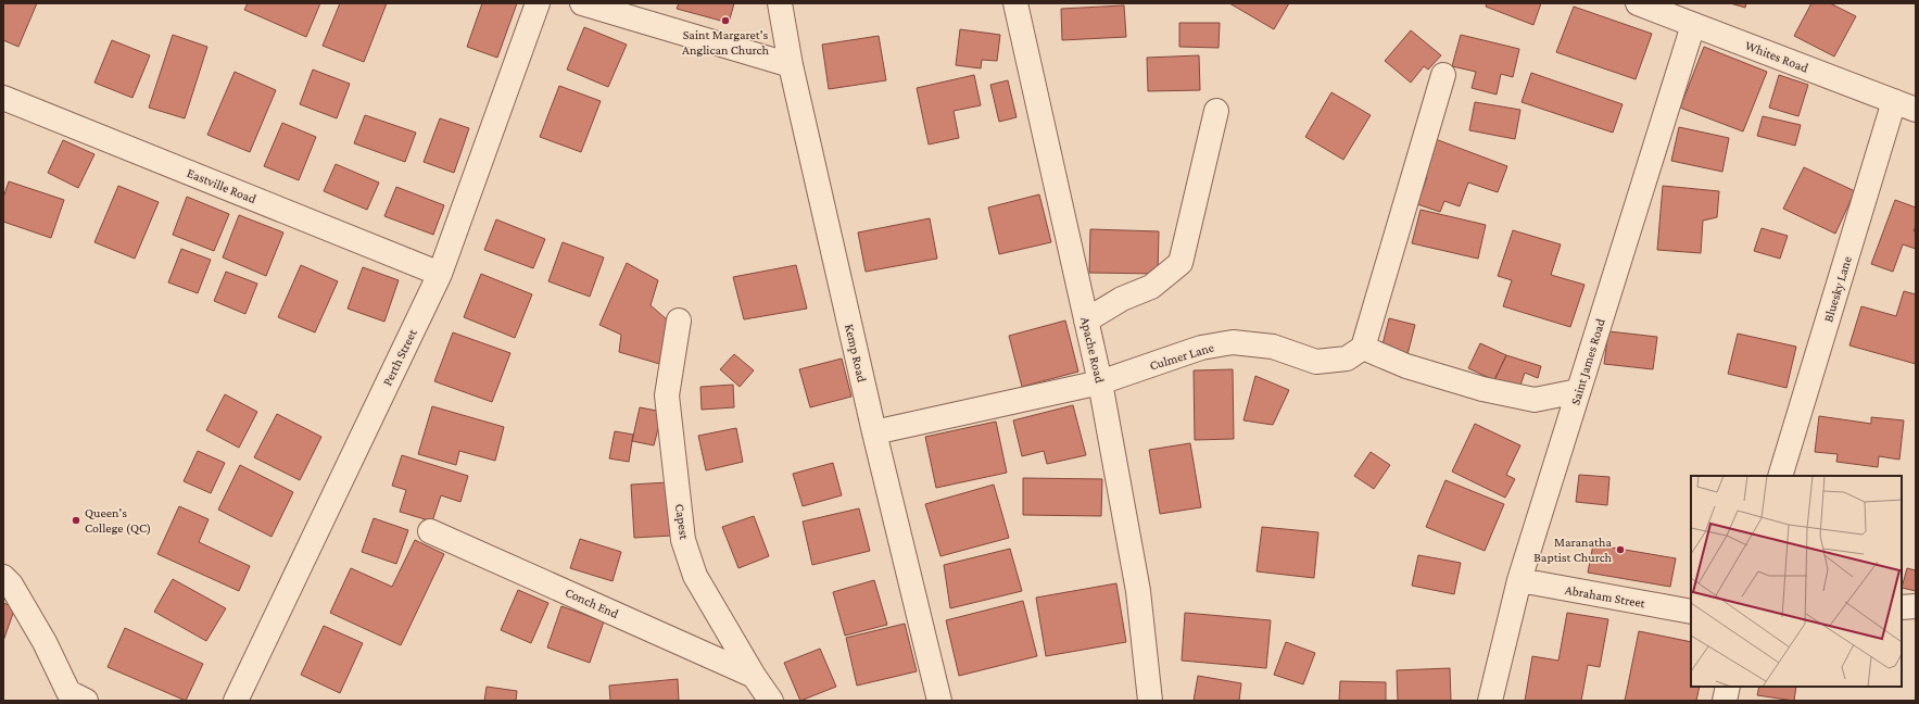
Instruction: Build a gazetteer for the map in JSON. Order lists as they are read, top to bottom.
{
  "streets": {
    "street": [
      "Whites Road",
      "Eastville Road",
      "Bluesky Lane",
      "Apache Road",
      "Kemp Road",
      "Culmer Lane",
      "Perth Street",
      "Saint James Road",
      "Capest",
      "Abraham Street",
      "Conch End"
    ]
  },
  "crossings": [
    ["Whites Road", "Bluesky Lane"],
    ["Whites Road", "Saint James Road"],
    ["Eastville Road", "Perth Street"],
    ["Apache Road", "Culmer Lane"],
    ["Kemp Road", "Culmer Lane"],
    ["Saint James Road", "Abraham Street"],
    ["Capest", "Conch End"]
  ],
  "places": ["Saint Margaret's Anglican Church", "Queen's College (QC)", "Maranatha Baptist Church"]
}
